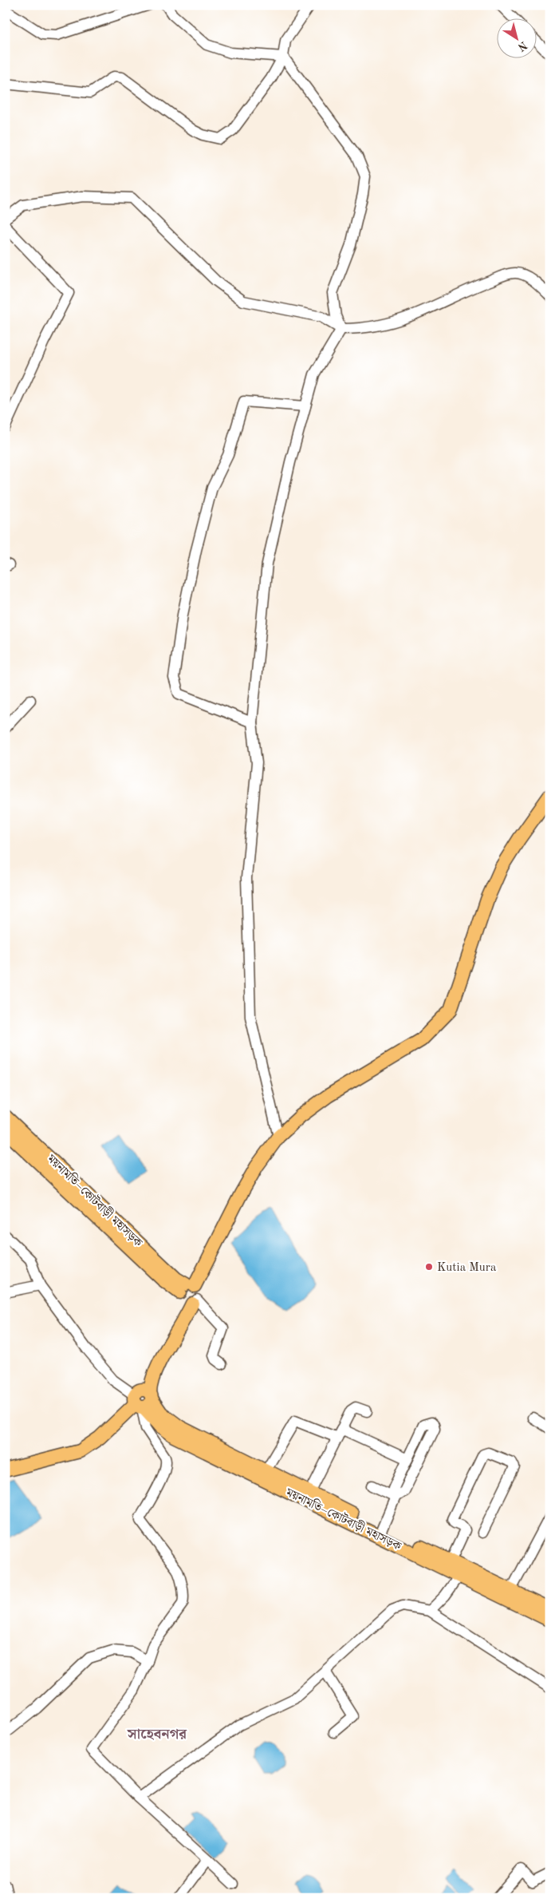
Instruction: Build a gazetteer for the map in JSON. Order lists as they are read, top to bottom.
{
  "streets": {
    "main road": ["ময়নামতি–কোটবাড়ী মহাসড়ক"]
  },
  "districts": ["সাহেবনগর"],
  "places": ["Kutia Mura"],
  "north": "bottom right"
}
